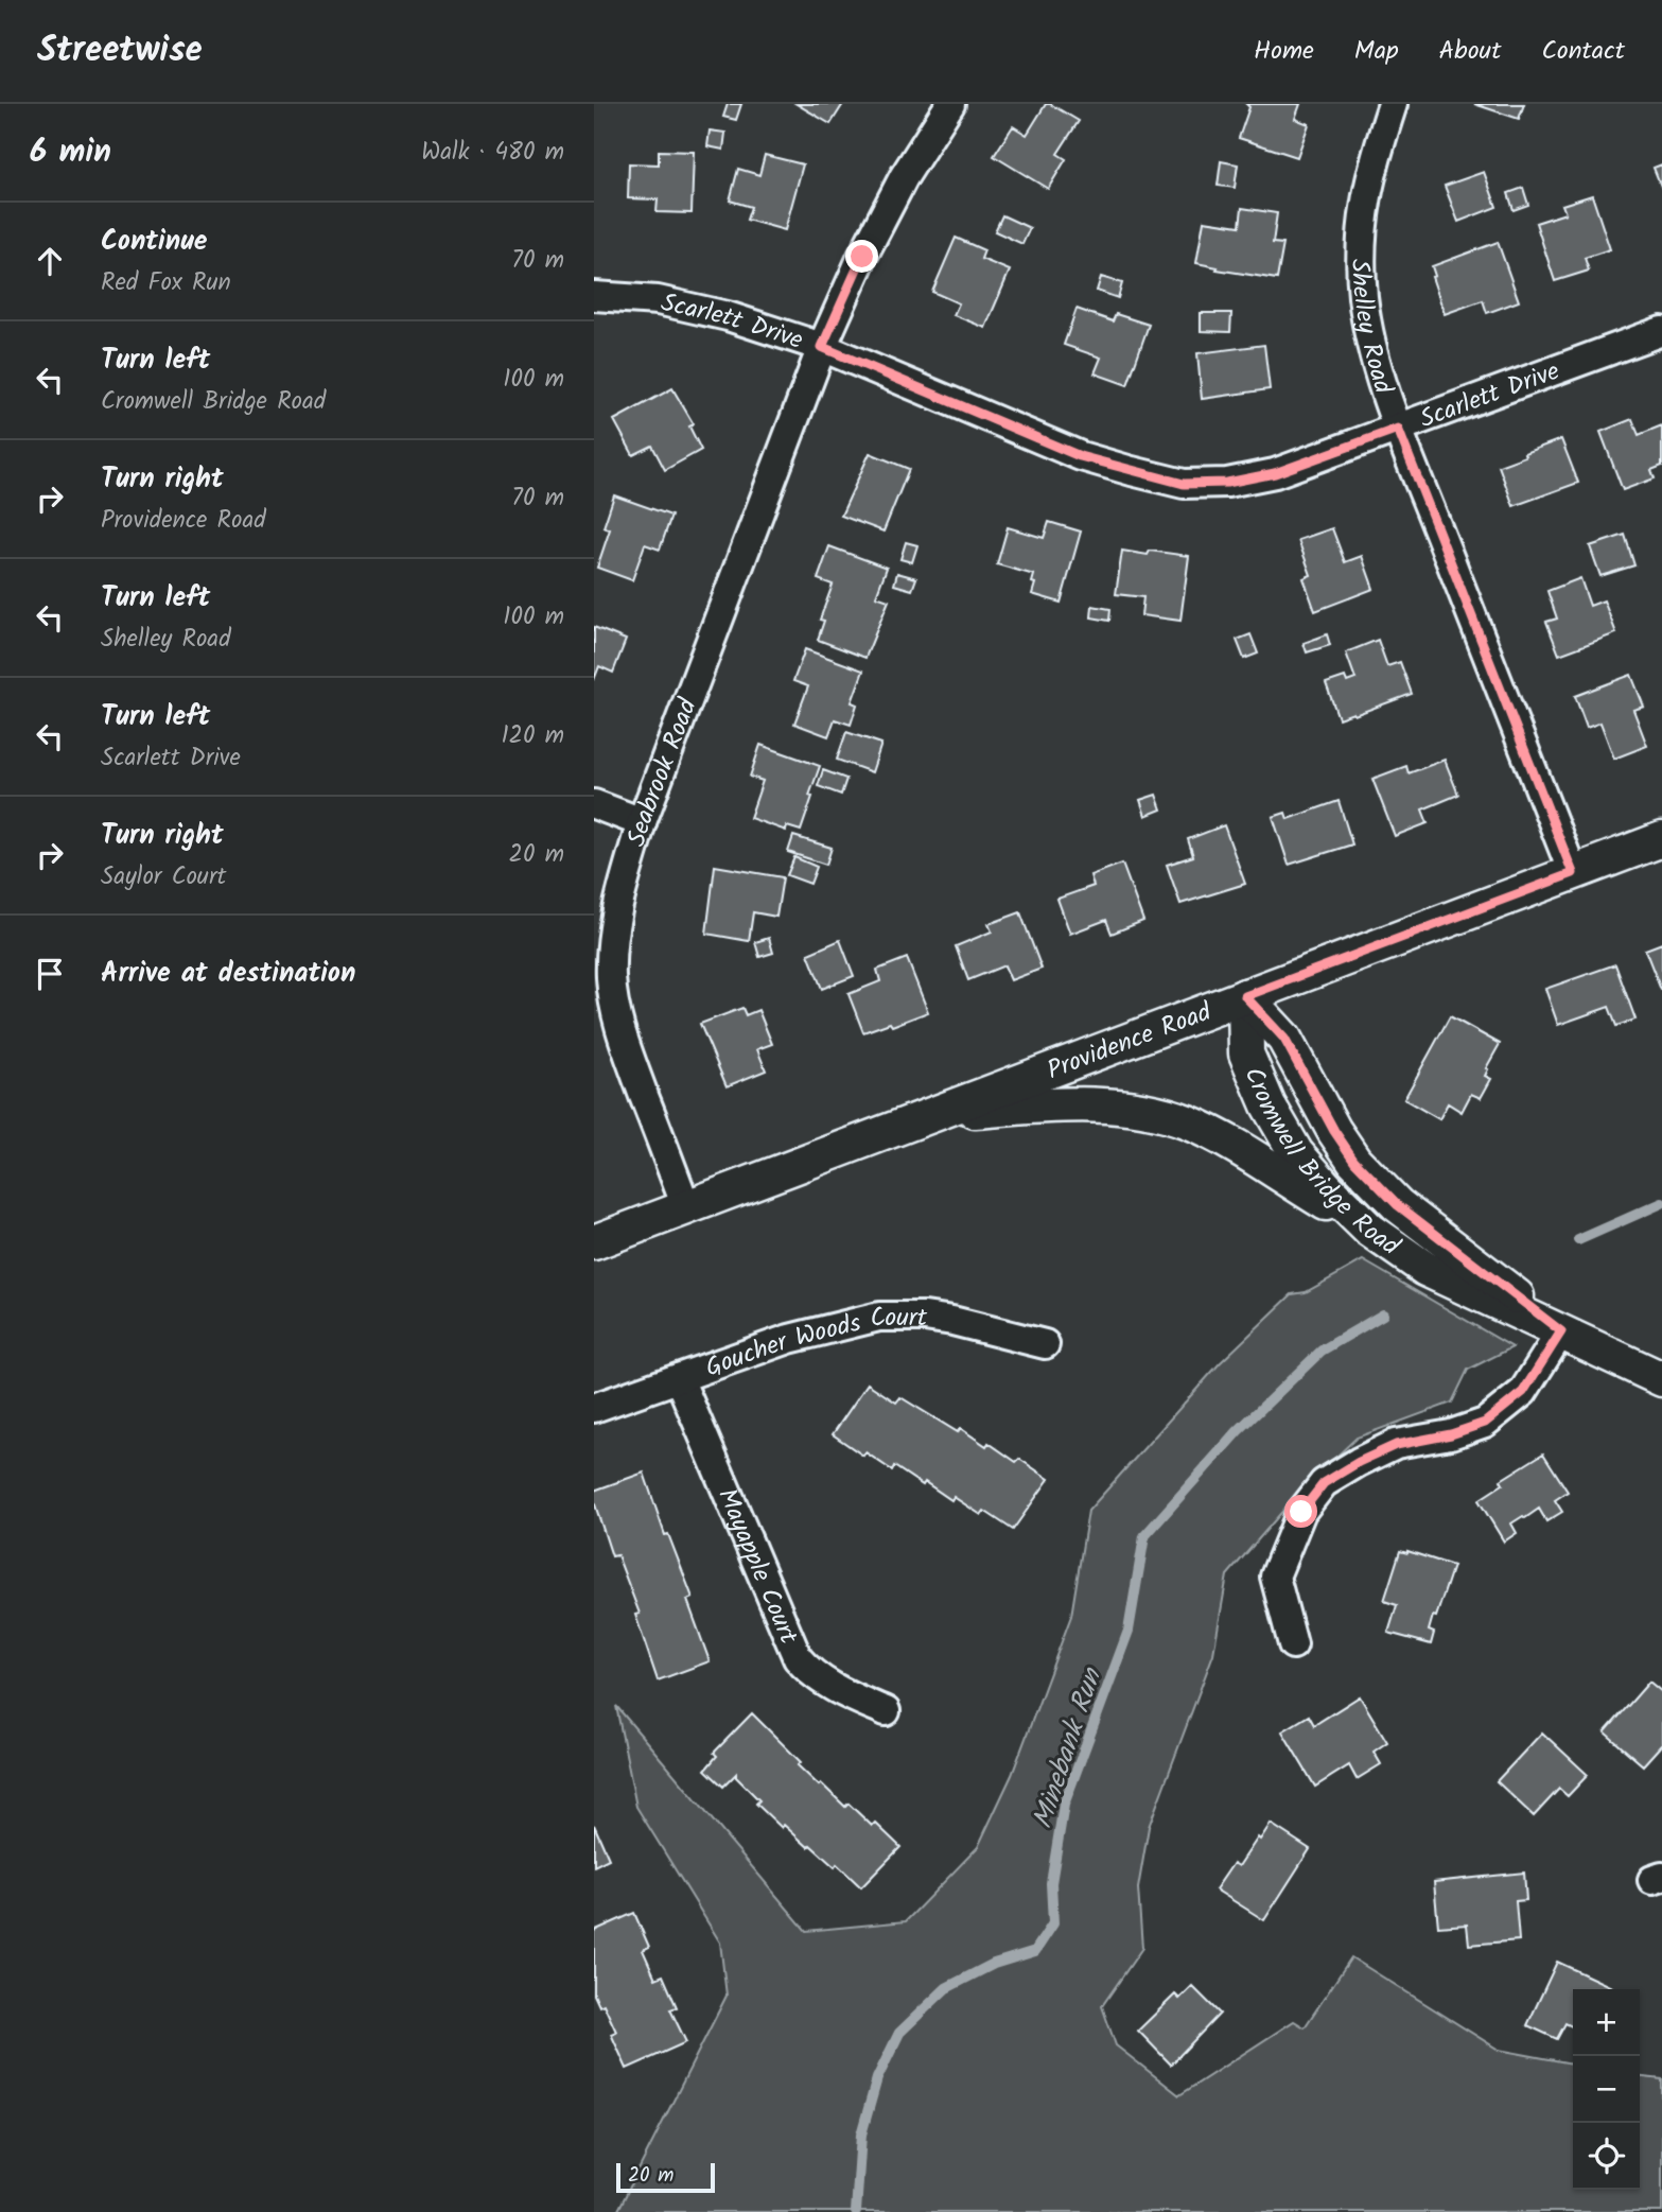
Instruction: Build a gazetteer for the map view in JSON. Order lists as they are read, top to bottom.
{
  "streets": {
    "street": [
      "Scarlett Drive",
      "Shelley Road",
      "Seabrook Road",
      "Providence Road",
      "Cromwell Bridge Road",
      "Goucher Woods Court",
      "Mayapple Court"
    ]
  },
  "crossings": [
    ["Scarlett Drive", "Shelley Road"],
    ["Scarlett Drive", "Seabrook Road"],
    ["Shelley Road", "Providence Road"],
    ["Seabrook Road", "Providence Road"],
    ["Providence Road", "Cromwell Bridge Road"],
    ["Goucher Woods Court", "Mayapple Court"]
  ],
  "water": ["Minebank Run"],
  "scale_bar": "20 m",
  "page": {
    "header": "Streetwise",
    "nav": [
      "Home",
      "Map",
      "About",
      "Contact"
    ],
    "heading": ["6 min", "Walk · 480 m"],
    "list": [
      ["Continue", "Red Fox Run", "70 m"],
      ["Turn left", "Cromwell Bridge Road", "100 m"],
      ["Turn right", "Providence Road", "70 m"],
      ["Turn left", "Shelley Road", "100 m"],
      ["Turn left", "Scarlett Drive", "120 m"],
      ["Turn right", "Saylor Court", "20 m"],
      "Arrive at destination"
    ],
    "map_buttons": ["+", "−"],
    "scale": "20 m"
  }
}
